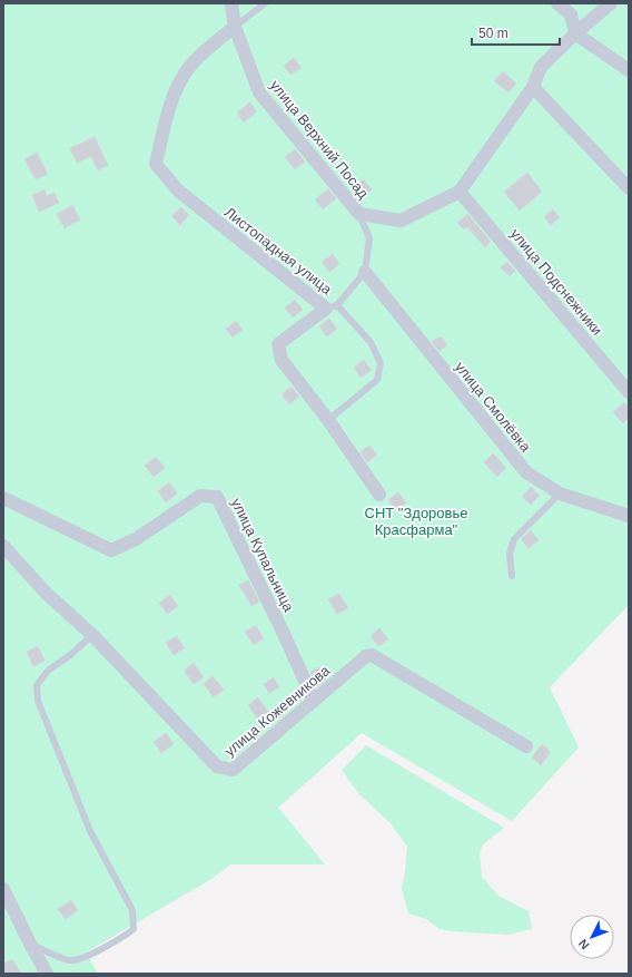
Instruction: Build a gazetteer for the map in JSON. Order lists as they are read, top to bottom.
{
  "streets": {
    "street": [
      "улица Верхний Посад",
      "Листопадная улица",
      "улица Подснежники",
      "улица Смолёвка",
      "улица Купальница",
      "улица Кожевникова"
    ]
  },
  "crossings": [
    ["улица Верхний Посад", "Листопадная улица"],
    ["улица Верхний Посад", "улица Подснежники"],
    ["улица Купальница", "улица Кожевникова"]
  ],
  "parks": ["СНТ \"Здоровье Красфарма\""],
  "scale_bar": "50 m",
  "north": "bottom left"
}
